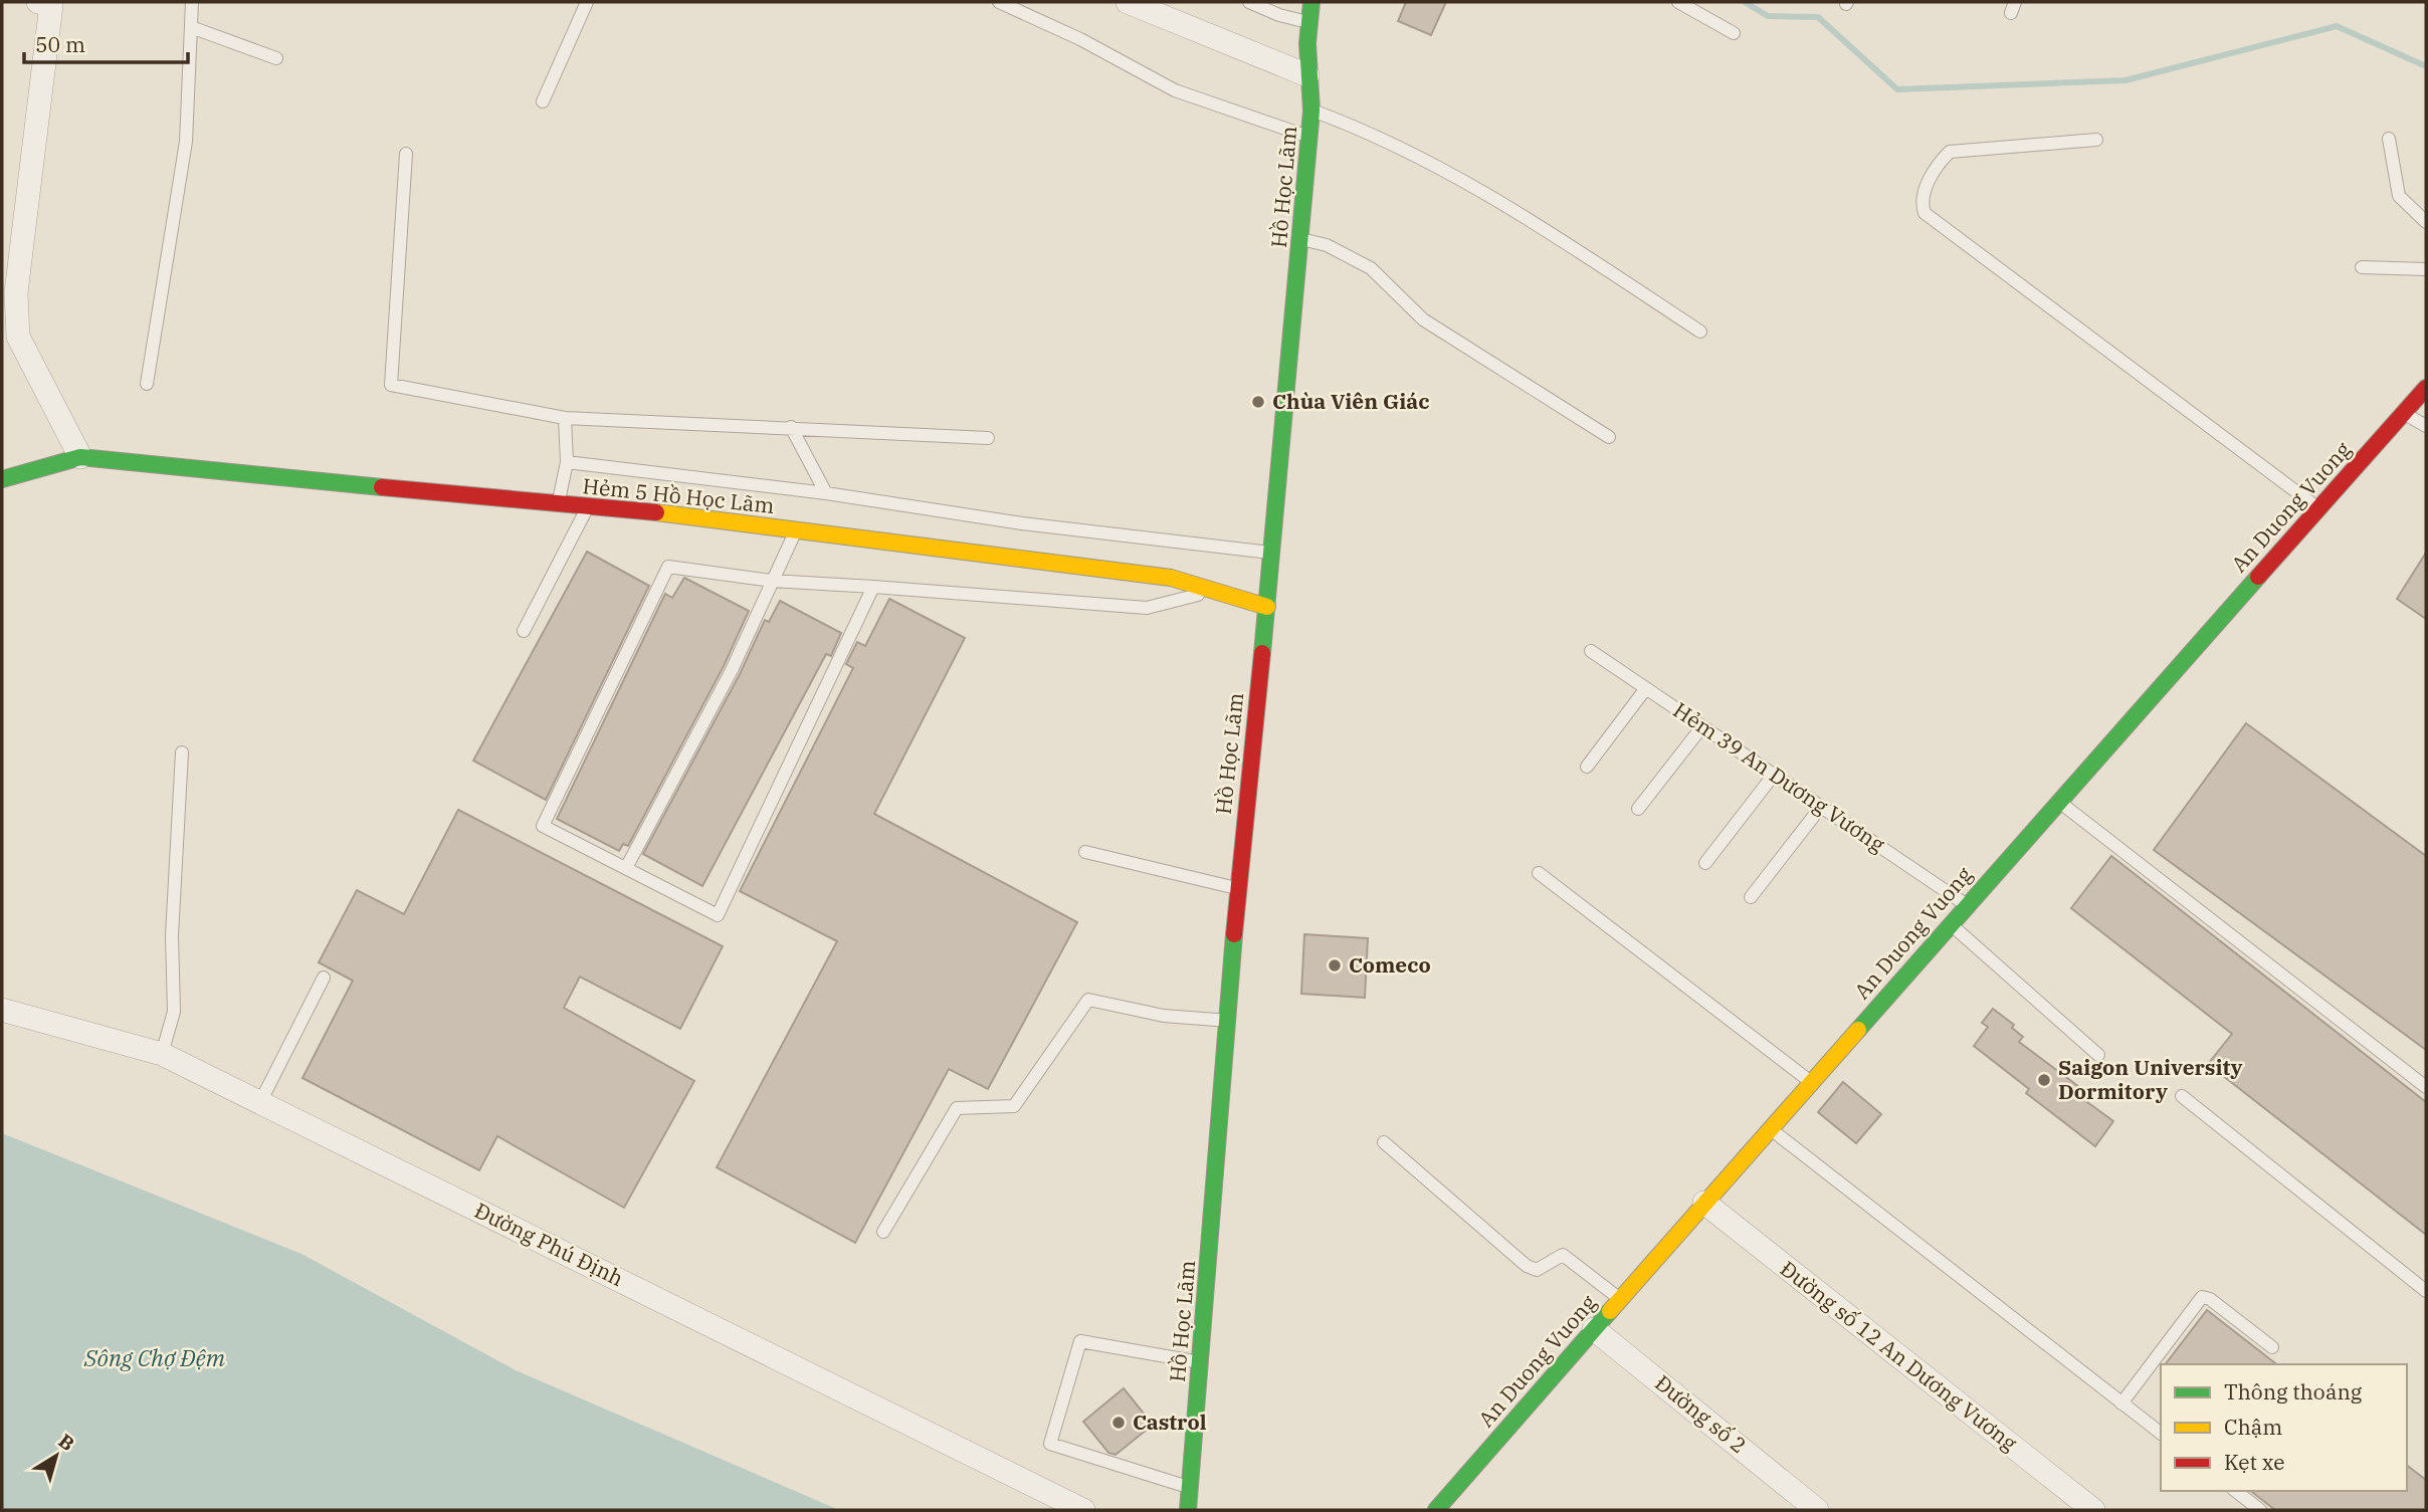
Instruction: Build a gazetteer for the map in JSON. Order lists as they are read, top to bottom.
{
  "streets": {
    "main road": ["Hồ Học Lãm", "Hẻm 5 Hồ Học Lãm", "An Duong Vuong"],
    "street": ["Đường Phú Định", "Đường số 12 An Dương Vương", "Đường số 2"],
    "lane": ["Hẻm 39 An Dương Vương"]
  },
  "crossings": [
    ["Hồ Học Lãm", "Hẻm 5 Hồ Học Lãm"],
    ["An Duong Vuong", "Hẻm 39 An Dương Vương"],
    ["An Duong Vuong", "Đường số 12 An Dương Vương"],
    ["An Duong Vuong", "Đường số 2"]
  ],
  "water": ["Sông Chợ Đệm"],
  "places": [
    "Chùa Viên Giác",
    "Comeco",
    "Saigon University Dormitory",
    "Castrol"
  ],
  "legend": ["Thông thoáng", "Chậm", "Kẹt xe"],
  "scale_bar": "50 m",
  "north": "top right"
}
